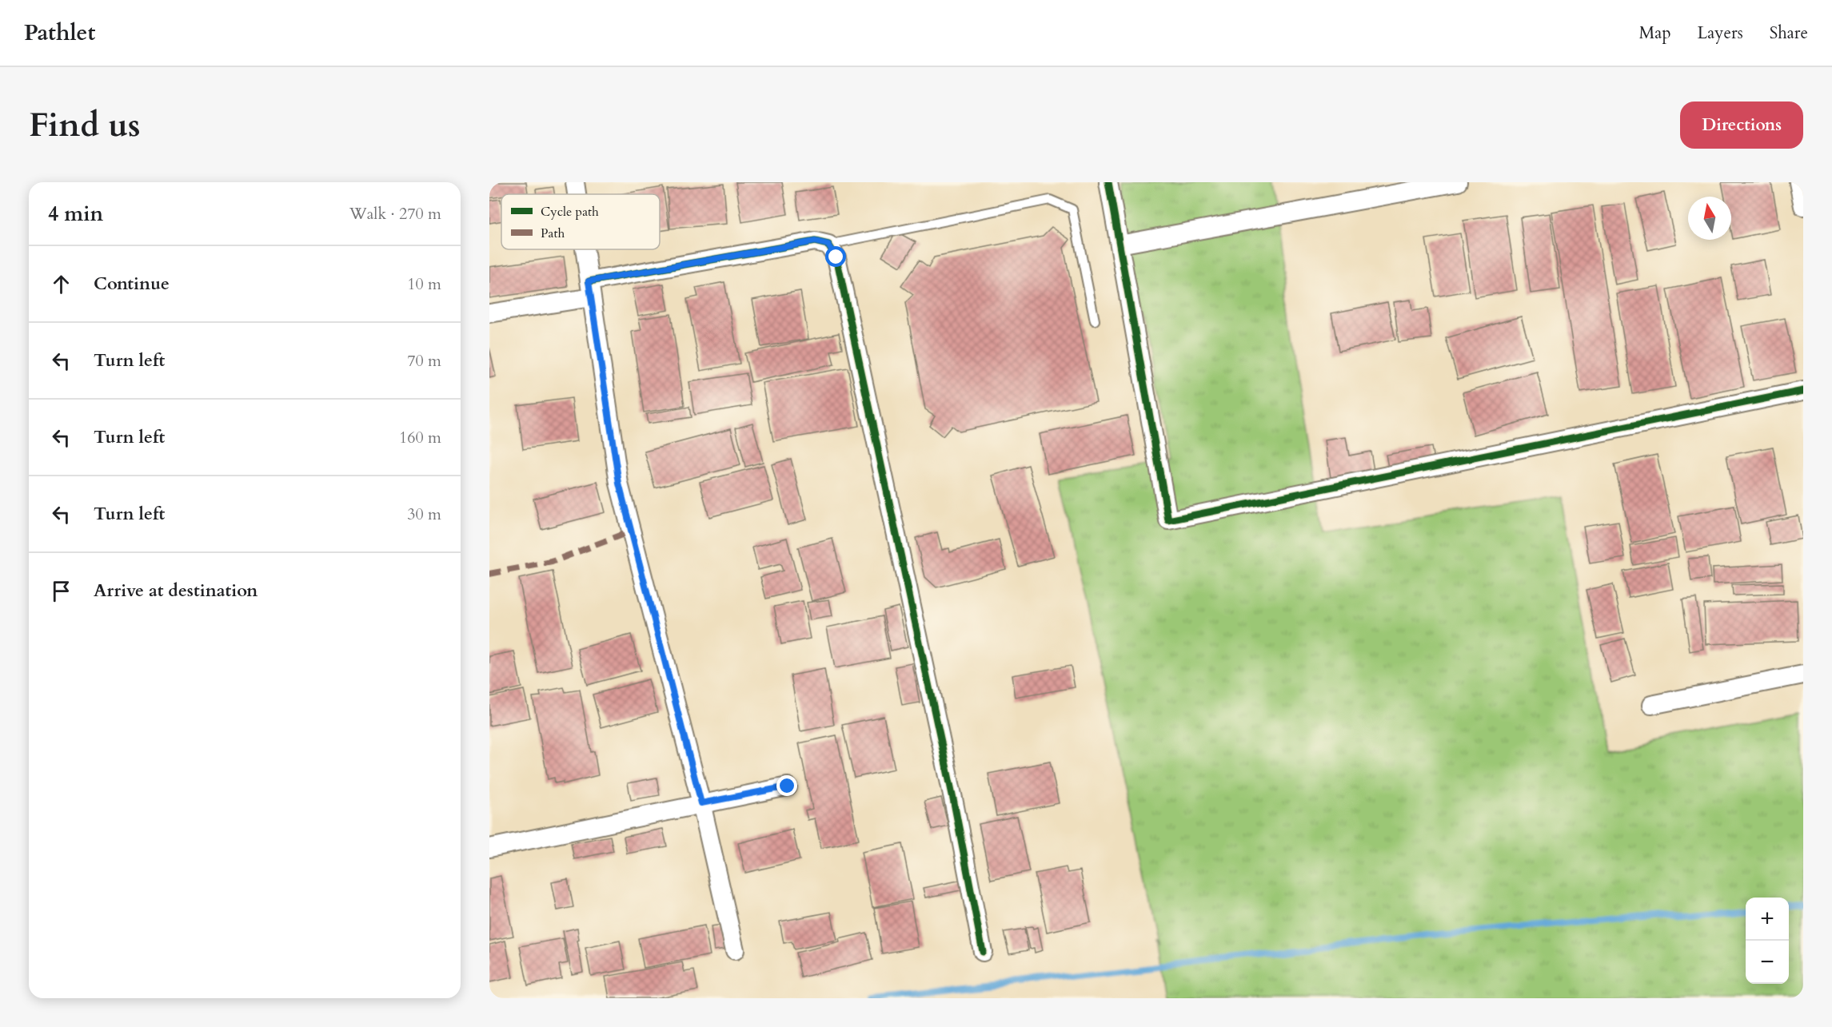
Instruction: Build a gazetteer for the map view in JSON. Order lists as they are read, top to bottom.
{
  "legend": ["Cycle path", "Path"],
  "north": "top",
  "page": {
    "header": "Pathlet",
    "nav": ["Map", "Layers", "Share"],
    "buttons": "Directions",
    "title": "Find us",
    "heading": ["4 min", "Walk · 270 m"],
    "list": [
      ["Continue", "10 m"],
      ["Turn left", "70 m"],
      ["Turn left", "160 m"],
      ["Turn left", "30 m"],
      "Arrive at destination"
    ],
    "map_buttons": ["+", "−"]
  }
}
